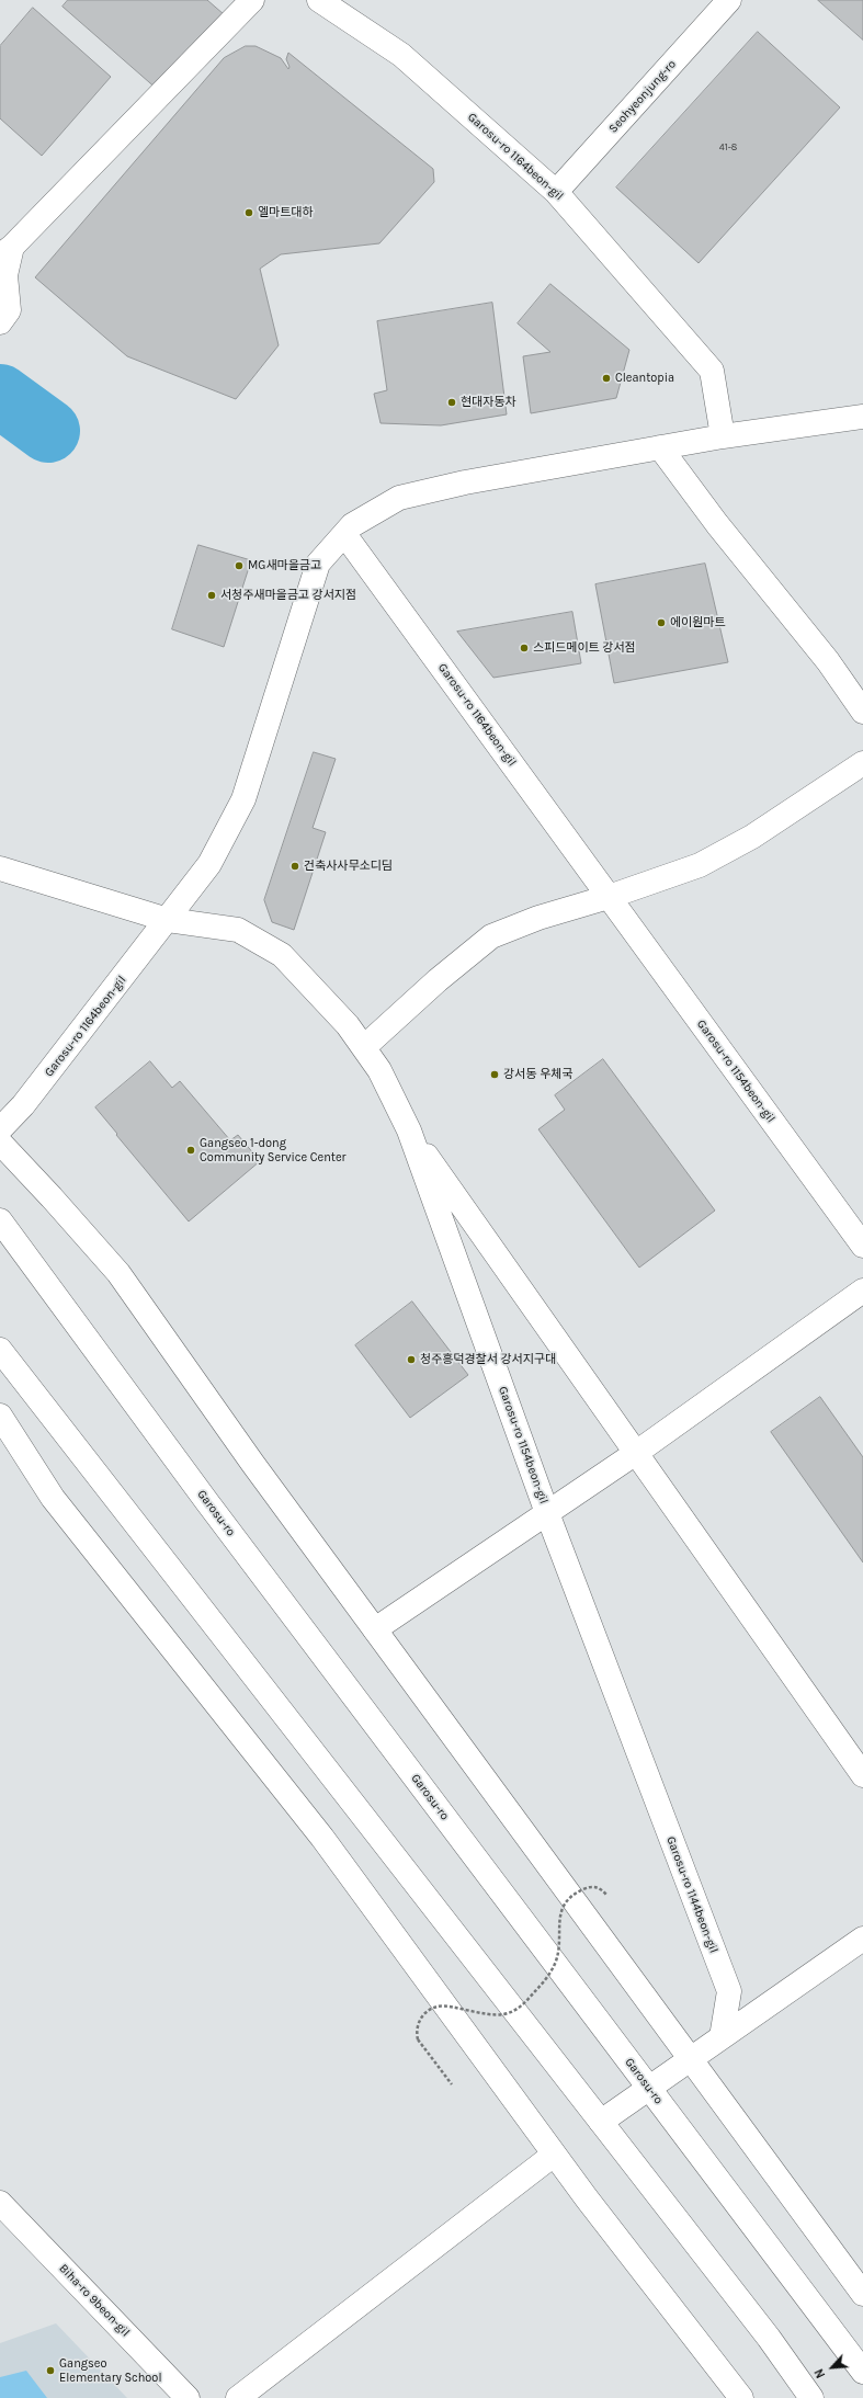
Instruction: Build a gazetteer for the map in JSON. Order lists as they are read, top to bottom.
{
  "streets": {
    "street": [
      "Seohyeonjung-ro",
      "Garosu-ro 1164beon-gil",
      "Garosu-ro 1154beon-gil",
      "Garosu-ro",
      "Garosu-ro 1144beon-gil",
      "Biha-ro 9beon-gil"
    ]
  },
  "crossings": [
    ["Seohyeonjung-ro", "Garosu-ro 1164beon-gil"],
    ["Garosu-ro 1164beon-gil", "Garosu-ro 1154beon-gil"],
    ["Garosu-ro 1154beon-gil", "Garosu-ro 1144beon-gil"]
  ],
  "places": [
    "엘마트대하",
    "Cleantopia",
    "현대자동차",
    "MG새마을금고",
    "서청주새마을금고 강서지점",
    "에이원마트",
    "스피드메이트 강서점",
    "건축사사무소디딤",
    "강서동 우체국",
    "Gangseo 1-dong Community Service Center",
    "청주흥덕경찰서 강서지구대",
    "Gangseo Elementary School"
  ],
  "house_numbers": ["41-8"],
  "north": "bottom left"
}
